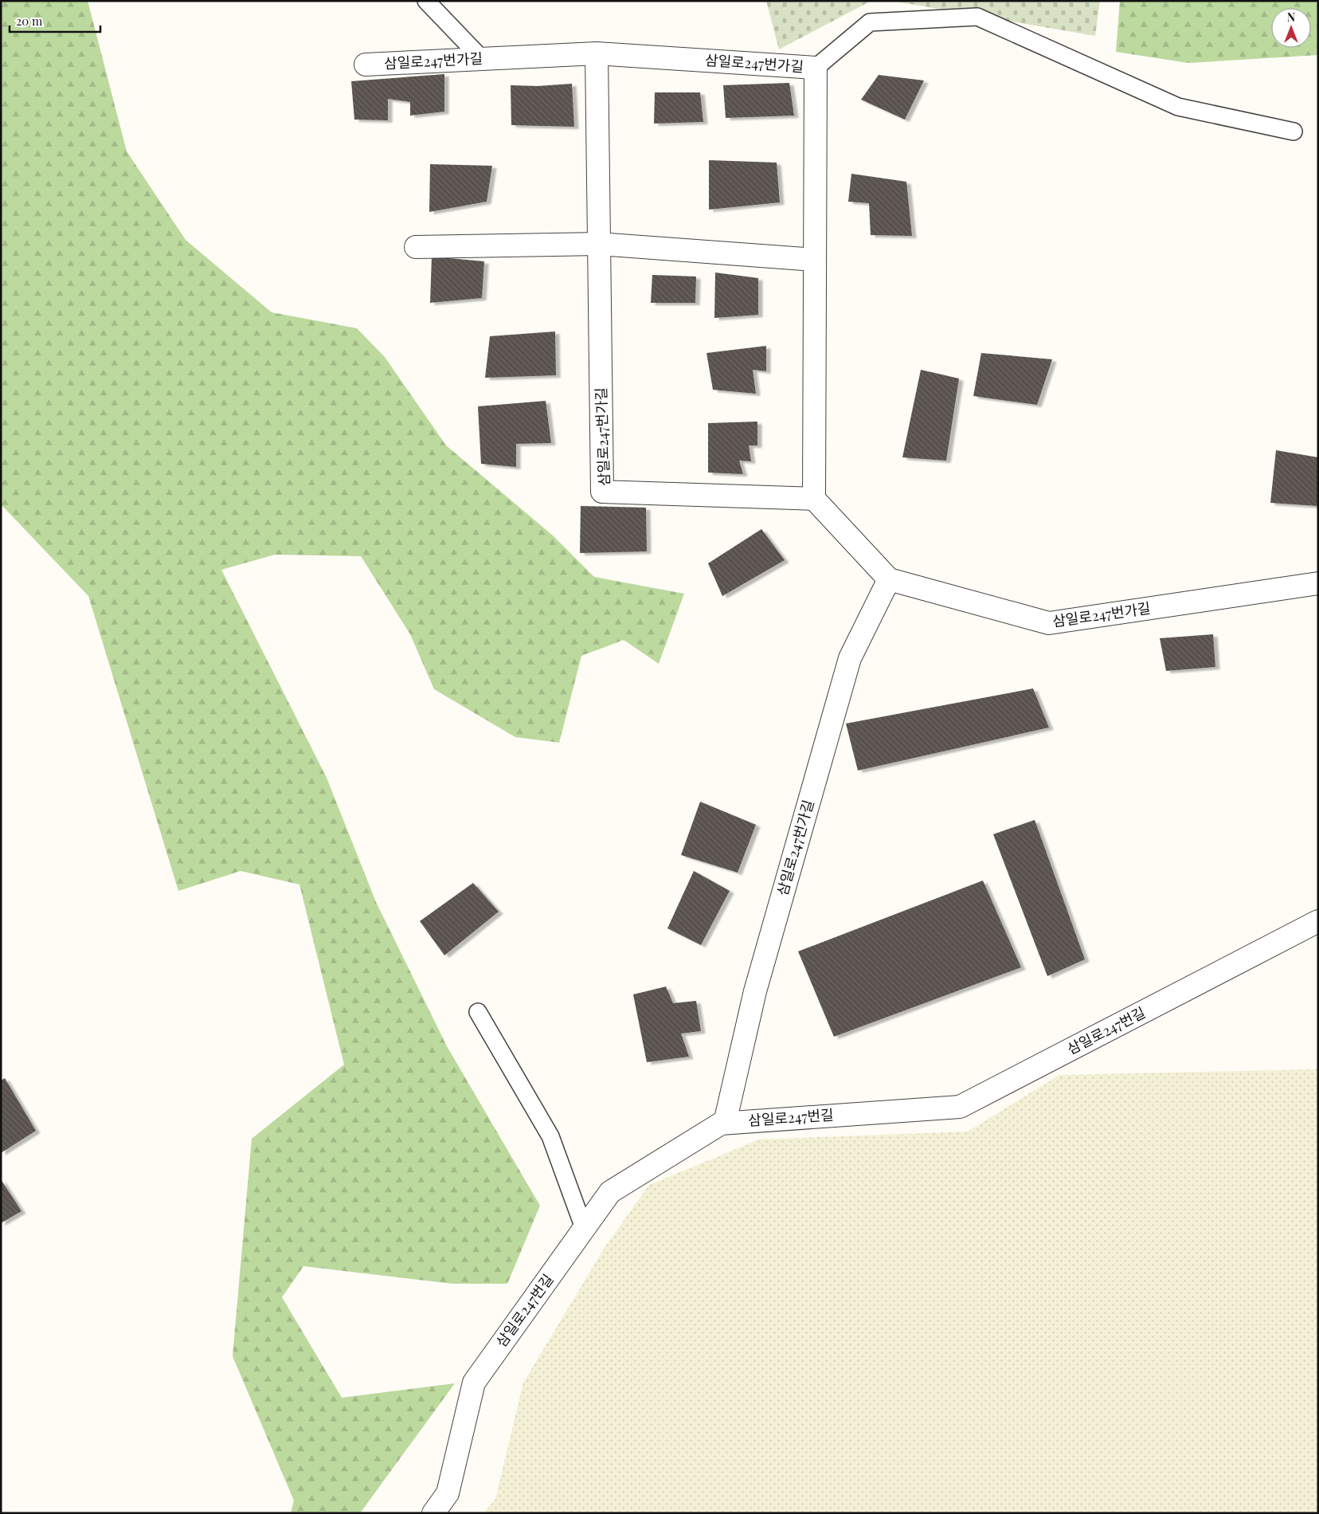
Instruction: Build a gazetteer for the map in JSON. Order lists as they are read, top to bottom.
{
  "streets": {
    "street": ["삼일로247번가길", "삼일로247번길"]
  },
  "crossings": [
    ["삼일로247번가길", "삼일로247번길"]
  ],
  "scale_bar": "20 m",
  "north": "top"
}
